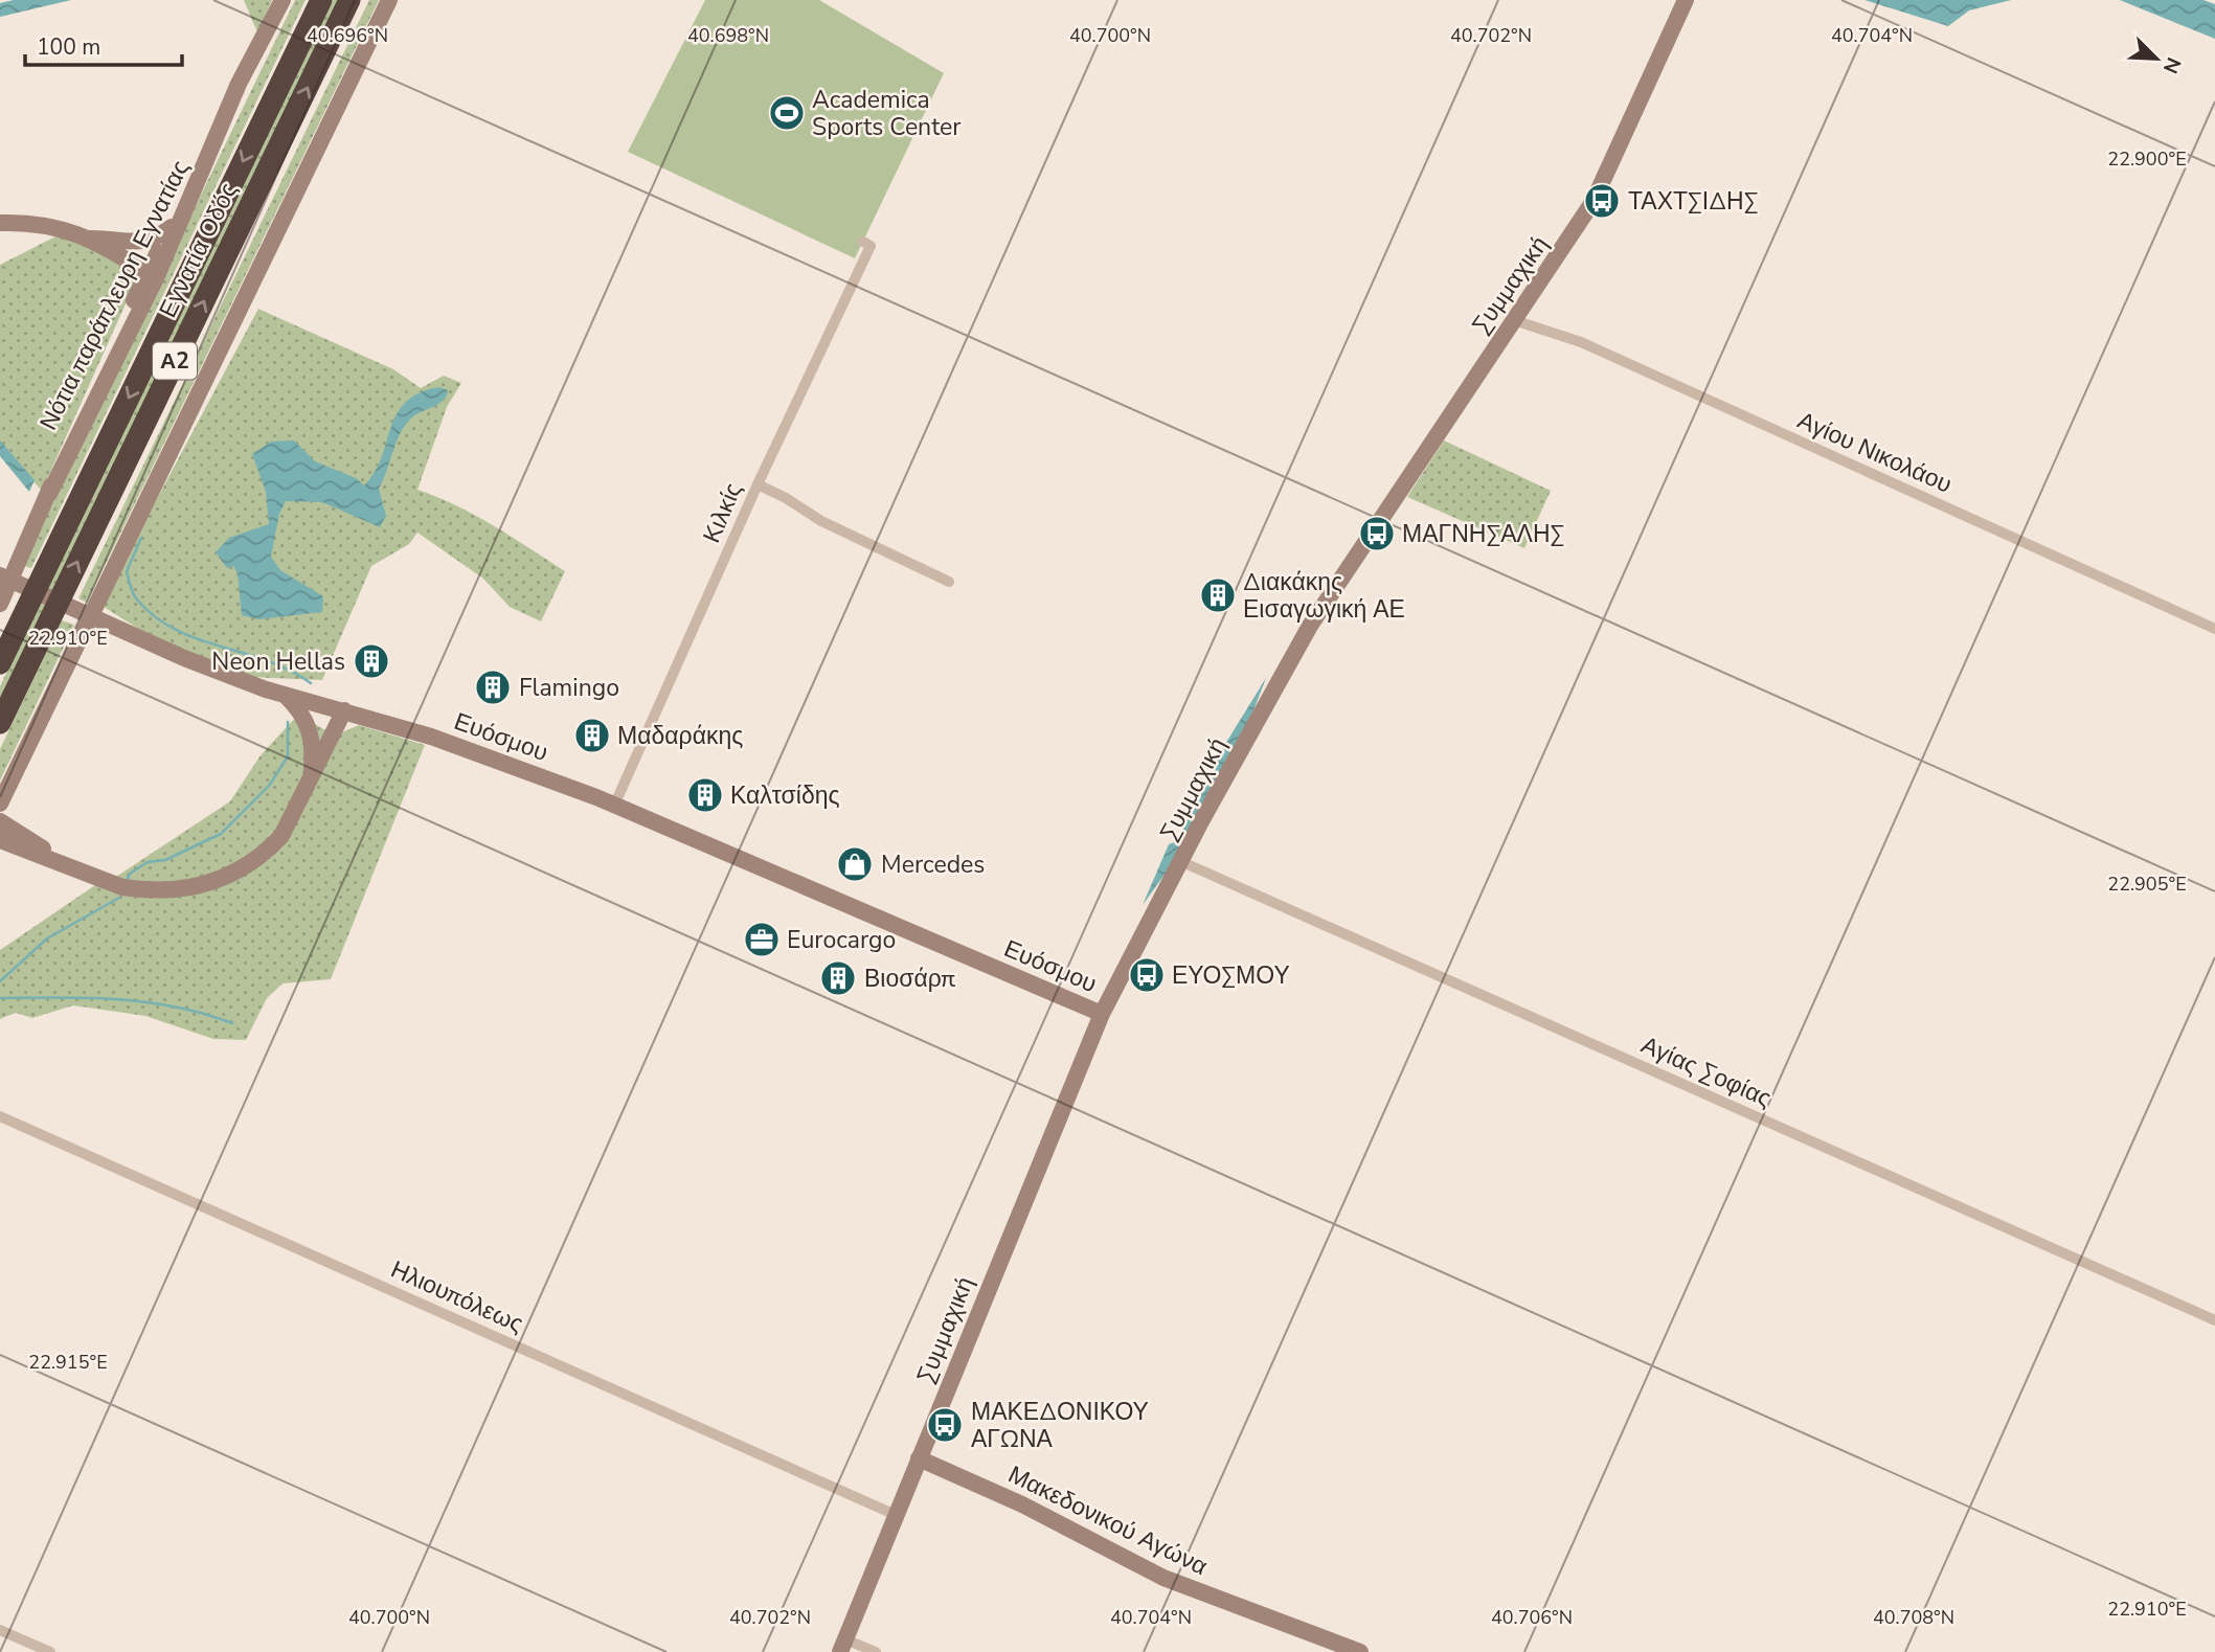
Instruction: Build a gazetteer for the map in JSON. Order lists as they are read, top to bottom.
{
  "streets": {
    "highway": ["Εγνατία Οδός", "Α2"],
    "street": [
      "Συμμαχική",
      "Νότια παράπλευρη Εγνατίας",
      "Αγίου Νικολάου",
      "Κιλκίς",
      "Ευόσμου",
      "Αγίας Σοφίας",
      "Ηλιουπόλεως",
      "Μακεδονικού Αγώνα"
    ]
  },
  "crossings": [
    ["Συμμαχική", "Αγίου Νικολάου"],
    ["Συμμαχική", "Ευόσμου"],
    ["Συμμαχική", "Αγίας Σοφίας"],
    ["Συμμαχική", "Ηλιουπόλεως"],
    ["Συμμαχική", "Μακεδονικού Αγώνα"],
    ["Κιλκίς", "Ευόσμου"]
  ],
  "places": {
    "sports": ["Academica Sports Center"],
    "bus stop": [
      "ΤΑΧΤΣΙΔΗΣ",
      "ΜΑΓΝΗΣΑΛΗΣ",
      "ΕΥΟΣΜΟΥ",
      "ΜΑΚΕΔΟΝΙΚΟΥ ΑΓΩΝΑ"
    ],
    "building": [
      "Διακάκης Εισαγωγική ΑΕ",
      "Neon Hellas",
      "Flamingo",
      "Μαδαράκης",
      "Καλτσίδης",
      "Βιοσάρπ"
    ],
    "shop": ["Mercedes"],
    "office": ["Eurocargo"]
  },
  "scale_bar": "100 m",
  "north": "bottom right",
  "coordinates": [
    "40.696°N",
    "40.698°N",
    "40.700°N",
    "40.702°N",
    "40.704°N",
    "22.900°E",
    "22.910°E",
    "22.905°E",
    "22.915°E",
    "40.706°N",
    "40.708°N"
  ]
}
